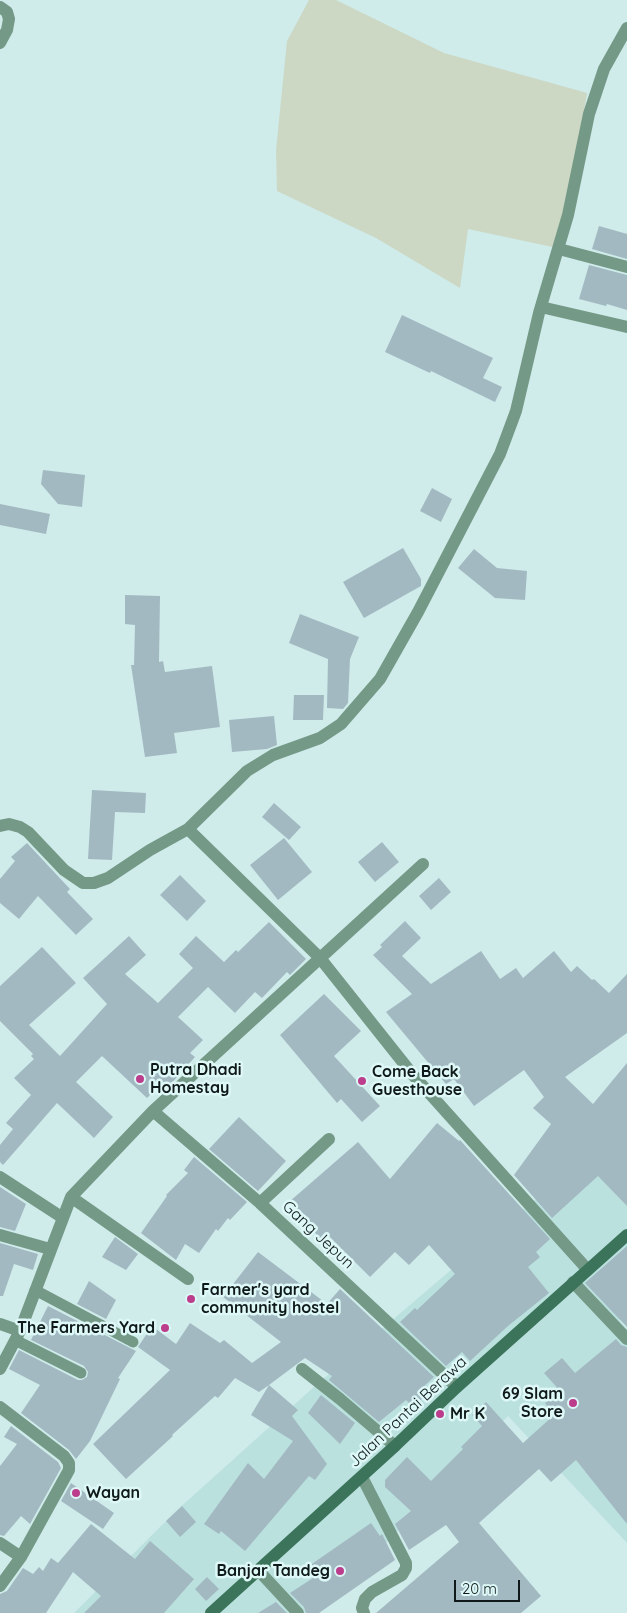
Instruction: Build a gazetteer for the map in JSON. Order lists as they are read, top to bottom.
{
  "streets": {
    "street": ["Gang Jepun", "Jalan Pantai Berawa"]
  },
  "crossings": [
    ["Gang Jepun", "Jalan Pantai Berawa"]
  ],
  "places": [
    "Putra Dhadi Homestay",
    "Come Back Guesthouse",
    "Farmer's yard community hostel",
    "The Farmers Yard",
    "69 Slam Store",
    "Mr K",
    "Wayan",
    "Banjar Tandeg"
  ],
  "scale_bar": "20 m"
}
